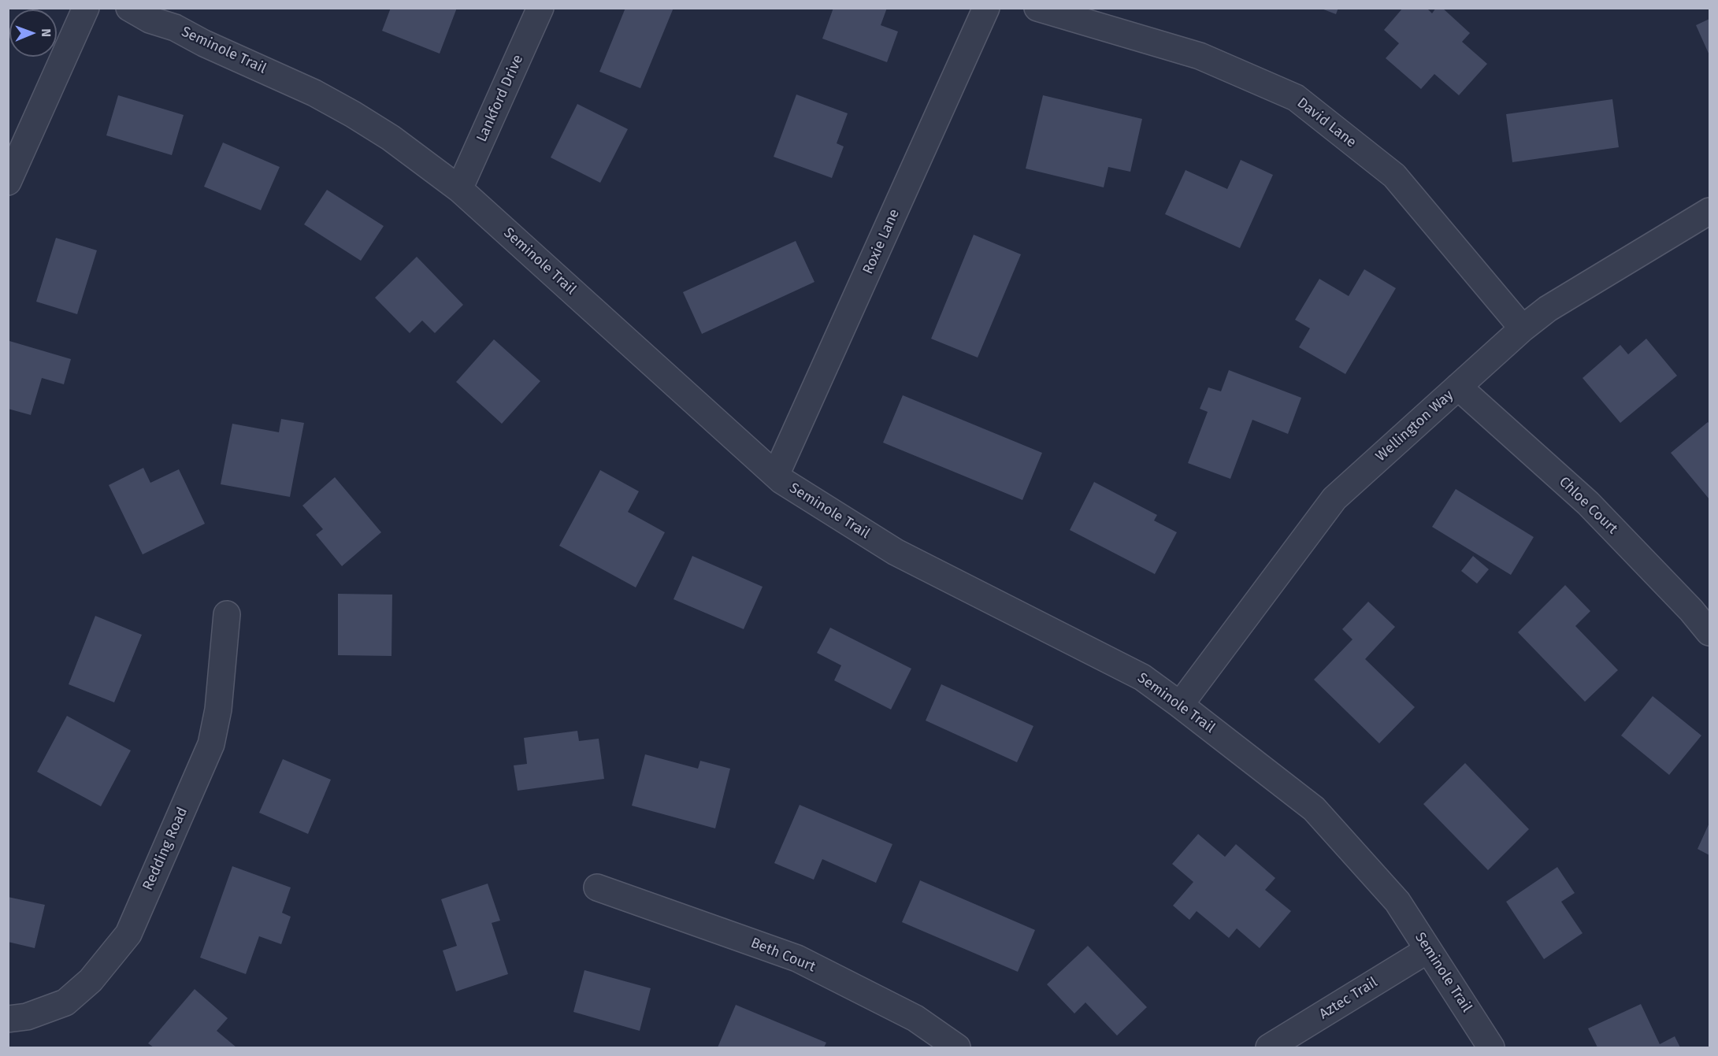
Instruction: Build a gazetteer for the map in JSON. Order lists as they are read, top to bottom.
{
  "streets": {
    "street": [
      "Seminole Trail",
      "Lankford Drive",
      "David Lane",
      "Roxie Lane",
      "Wellington Way",
      "Chloe Court",
      "Redding Road",
      "Beth Court",
      "Aztec Trail"
    ]
  },
  "crossings": [
    ["Seminole Trail", "Lankford Drive"],
    ["Seminole Trail", "Roxie Lane"],
    ["Seminole Trail", "Wellington Way"],
    ["Seminole Trail", "Aztec Trail"],
    ["David Lane", "Wellington Way"],
    ["Wellington Way", "Chloe Court"]
  ],
  "north": "right"
}
